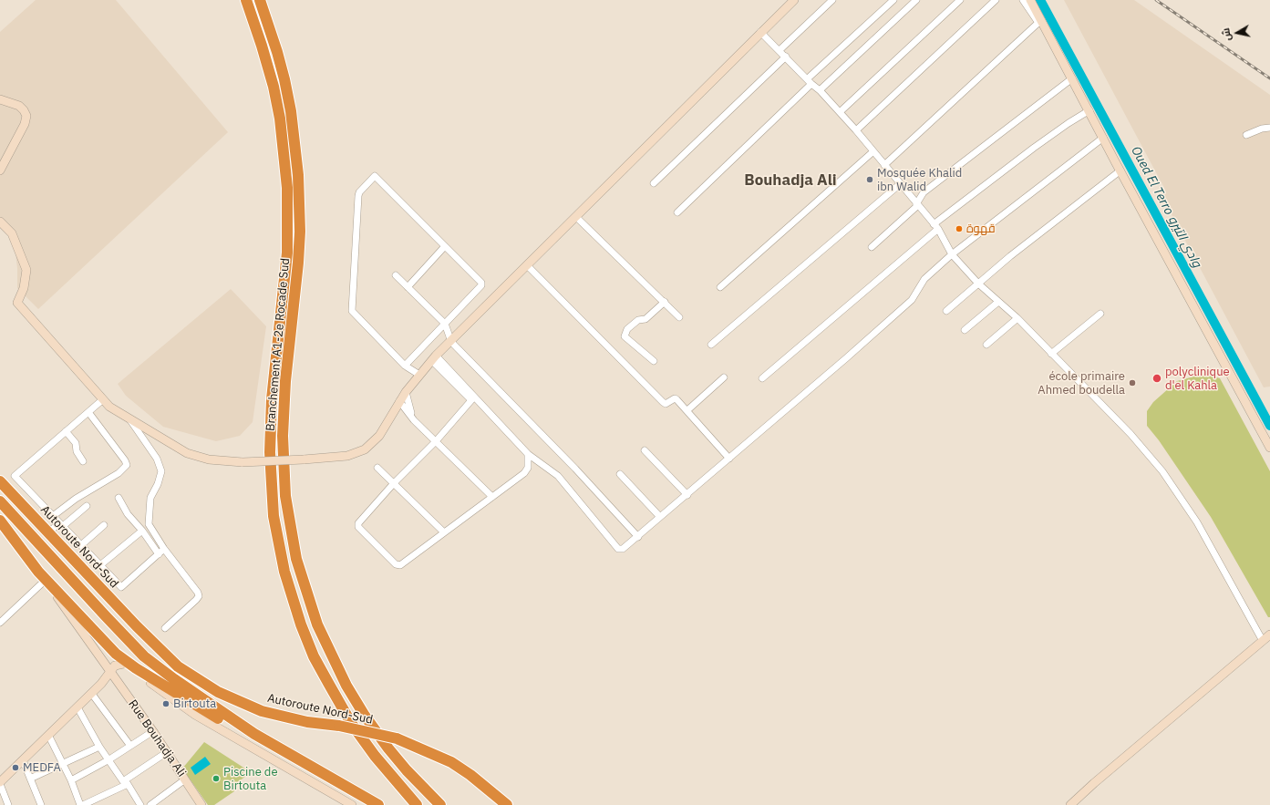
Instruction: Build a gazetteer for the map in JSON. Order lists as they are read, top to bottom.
{
  "streets": {
    "highway": ["Branchement A1-2e Rocade Sud", "Autoroute Nord-Sud"],
    "street": ["Rue Bouhadja Ali"]
  },
  "districts": ["Bouhadja Ali"],
  "water": ["Oued El Terro وادي التيرو"],
  "places": [
    "Mosquée Khalid ibn Walid",
    "قهوة",
    "polyclinique d'el Kahla",
    "école primaire Ahmed boudella",
    "Birtouta",
    "MEDFA",
    "Piscine de Birtouta"
  ],
  "north": "left"
}
